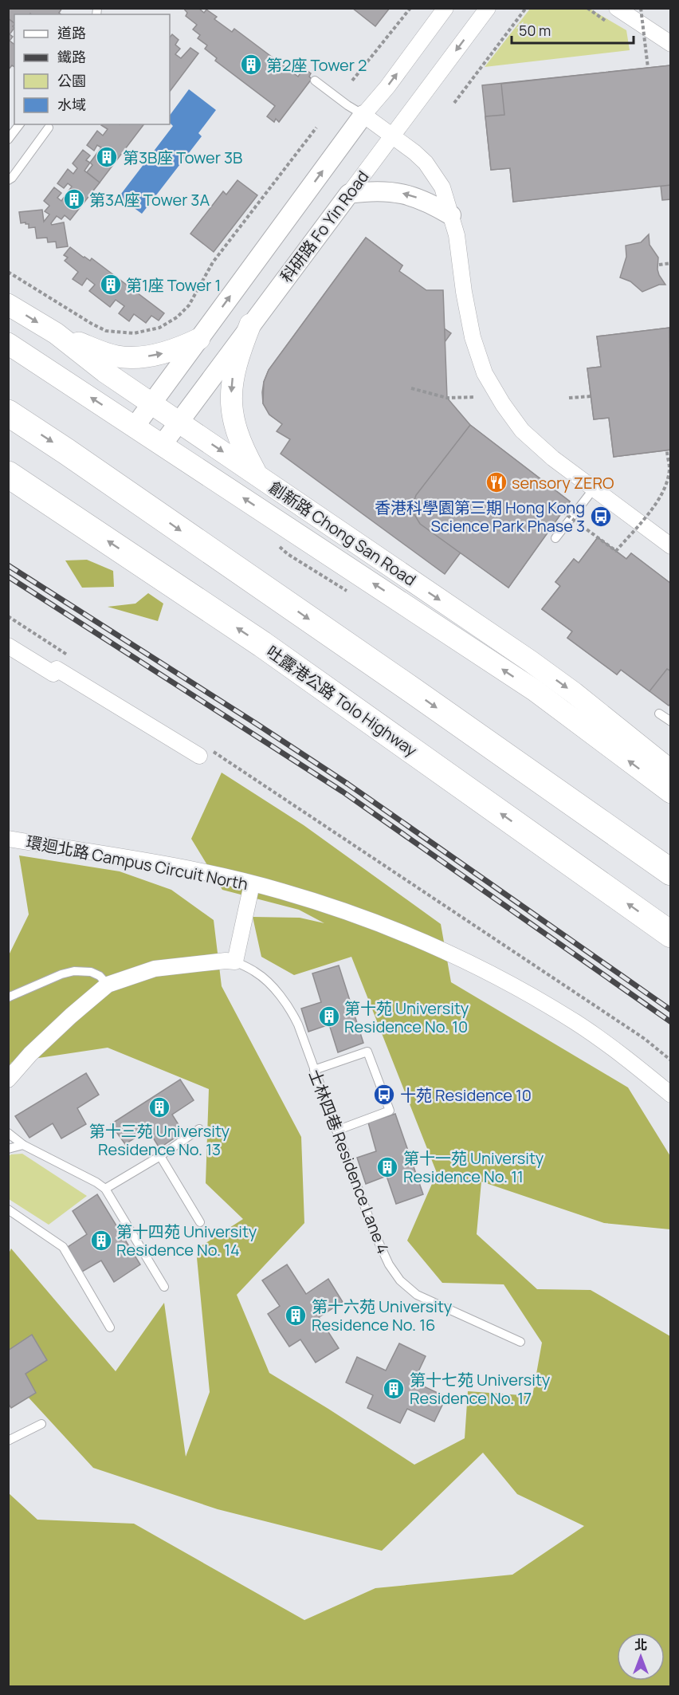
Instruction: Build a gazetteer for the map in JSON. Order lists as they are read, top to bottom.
{
  "streets": {
    "highway": ["吐露港公路 Tolo Highway"],
    "main road": ["創新路 Chong San Road"],
    "street": ["科研路 Fo Yin Road", "環迴北路 Campus Circuit North"],
    "lane": ["士林四巷 Residence Lane 4"]
  },
  "crossings": [
    ["科研路 Fo Yin Road", "創新路 Chong San Road"]
  ],
  "places": {
    "building": [
      "第2座 Tower 2",
      "第3B座 Tower 3B",
      "第3A座 Tower 3A",
      "第1座 Tower 1",
      "第十苑 University Residence No. 10",
      "第十三苑 University Residence No. 13",
      "第十一苑 University Residence No. 11",
      "第十四苑 University Residence No. 14",
      "第十六苑 University Residence No. 16",
      "第十七苑 University Residence No. 17"
    ],
    "restaurant": ["sensory ZERO"],
    "bus stop": ["香港科學園第三期 Hong Kong Science Park Phase 3", "十苑 Residence 10"]
  },
  "legend": [
    "道路",
    "鐵路",
    "公園",
    "水域"
  ],
  "scale_bar": "50 m",
  "north": "top"
}
